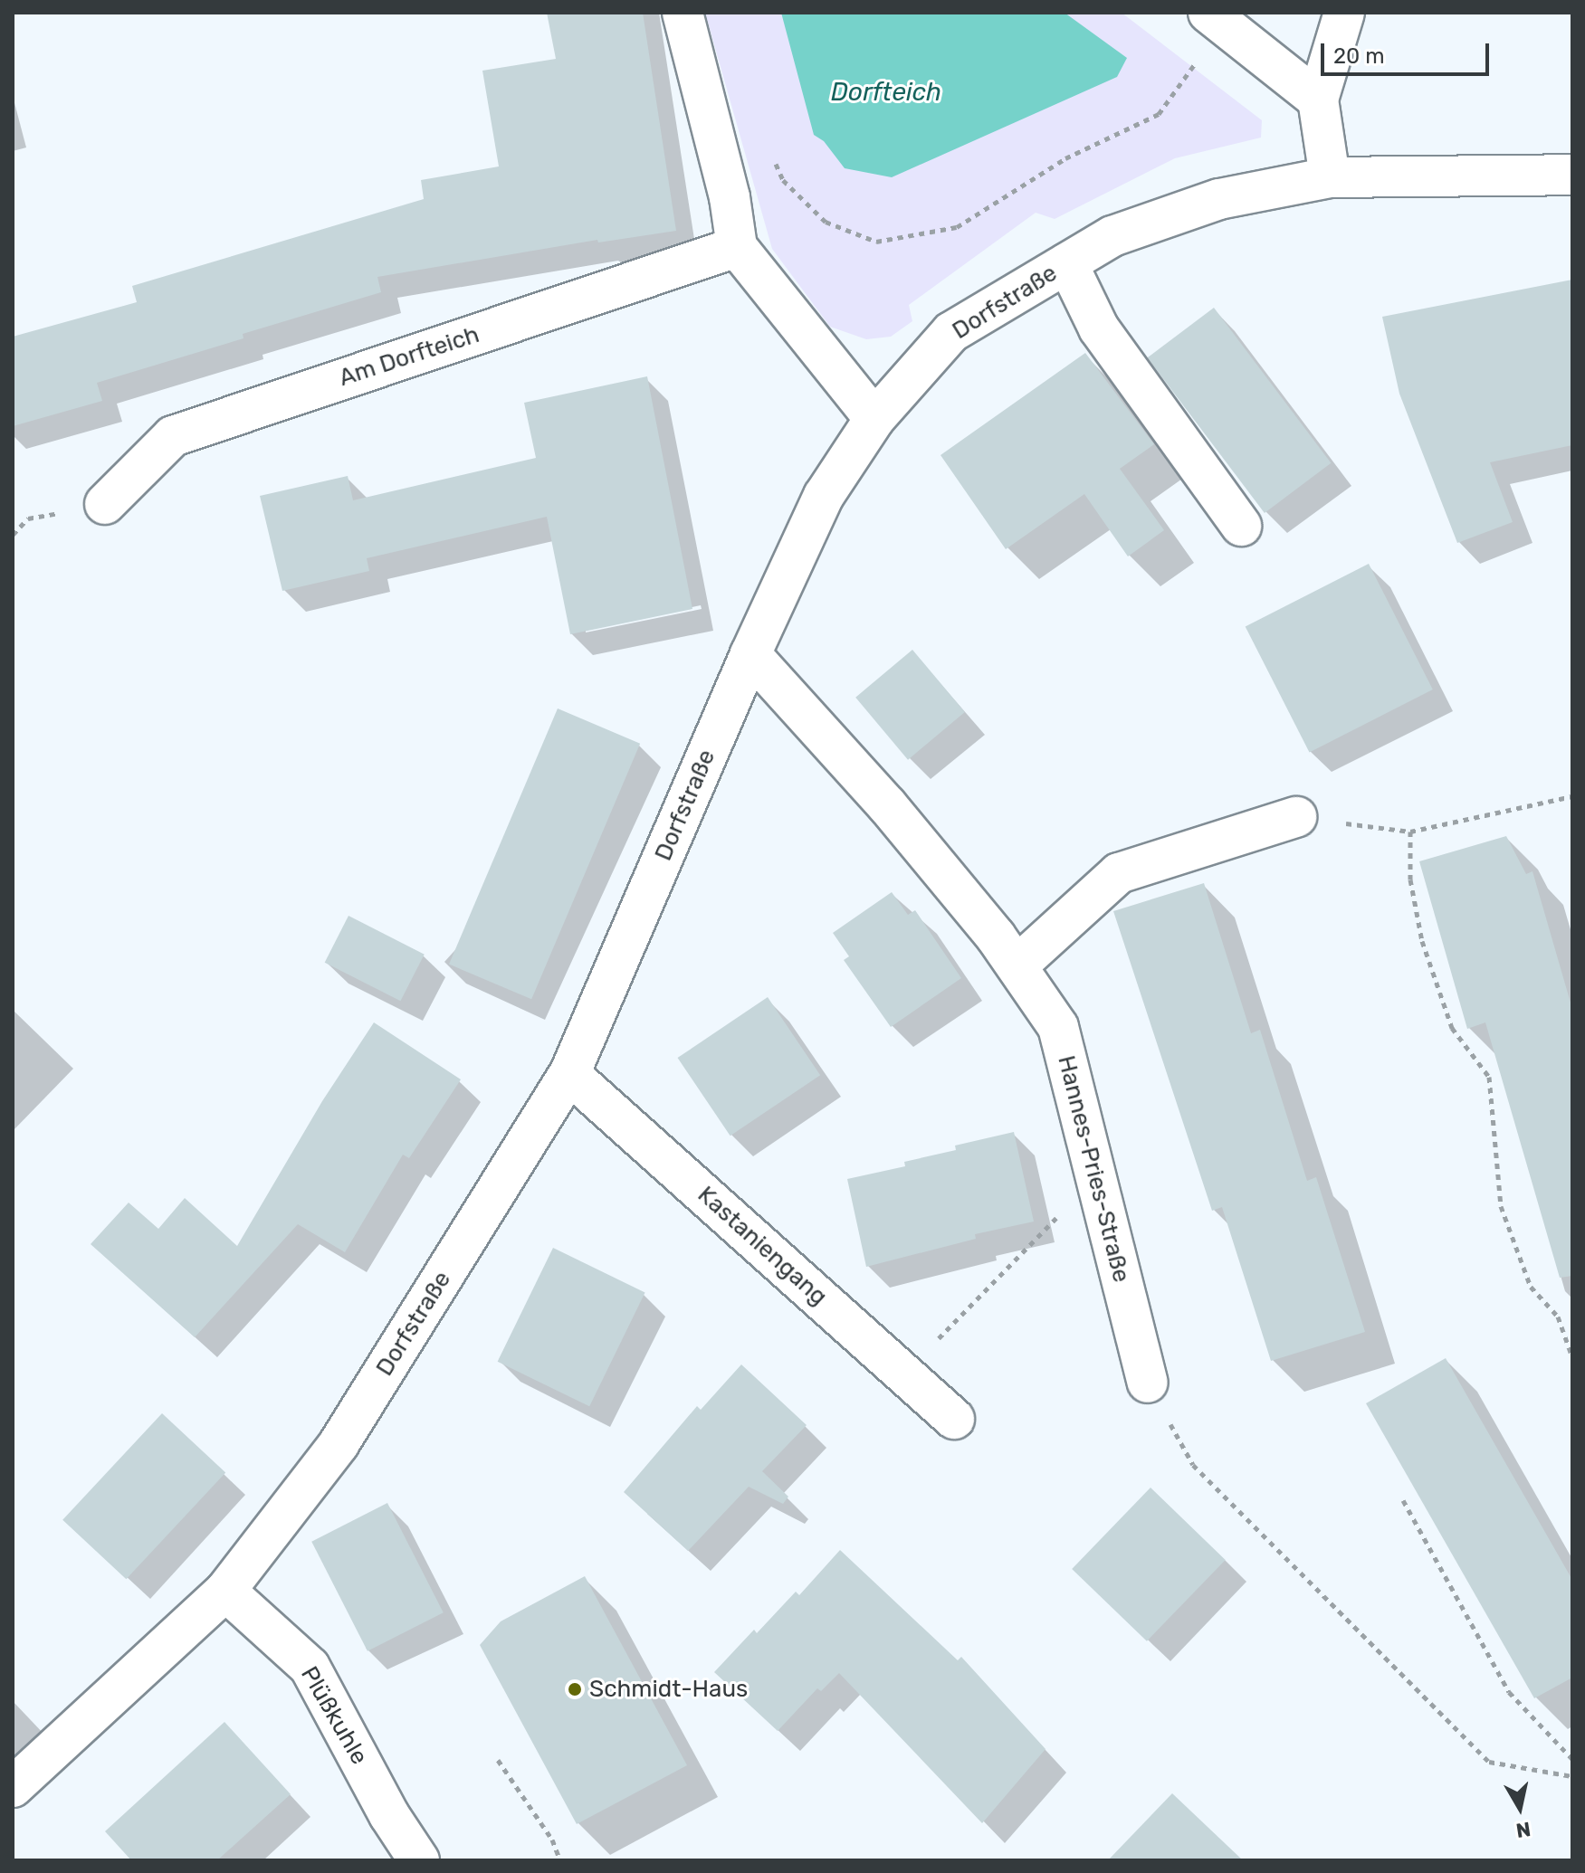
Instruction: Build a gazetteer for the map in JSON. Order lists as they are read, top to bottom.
{
  "streets": {
    "street": [
      "Dorfstraße",
      "Am Dorfteich",
      "Hannes-Pries-Straße",
      "Kastaniengang",
      "Plüßkuhle"
    ]
  },
  "crossings": [
    ["Dorfstraße", "Hannes-Pries-Straße"],
    ["Dorfstraße", "Kastaniengang"],
    ["Dorfstraße", "Plüßkuhle"]
  ],
  "water": ["Dorfteich"],
  "places": ["Schmidt-Haus"],
  "scale_bar": "20 m",
  "north": "bottom"
}
